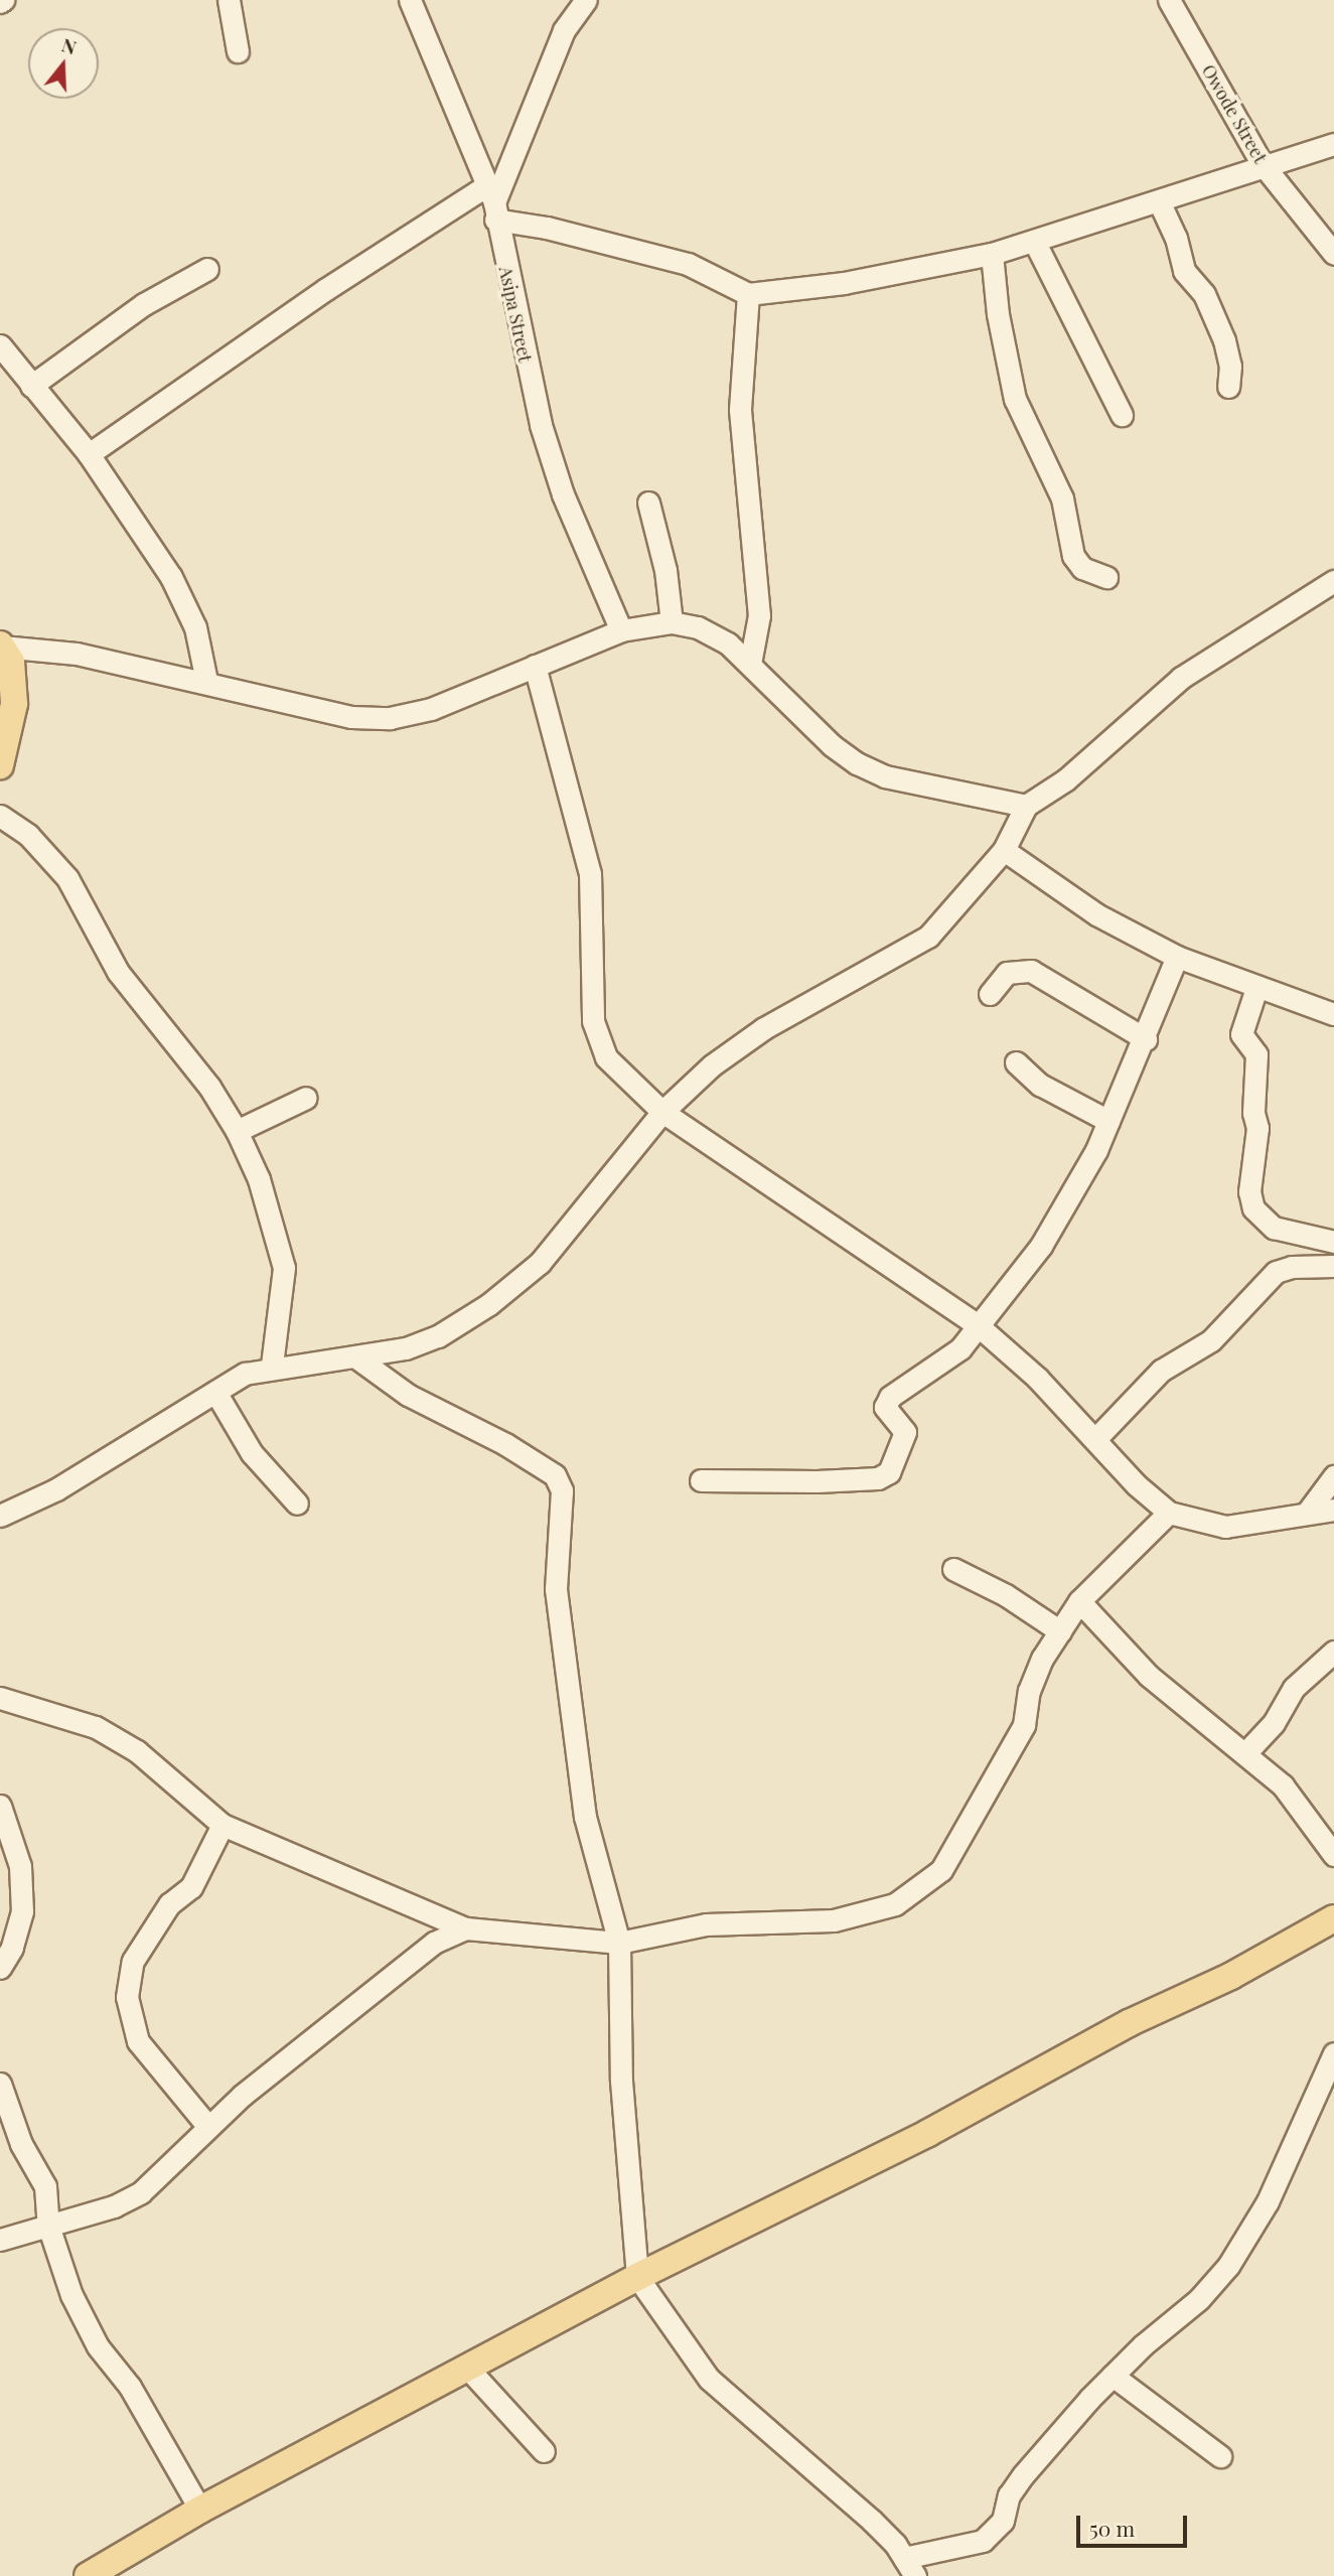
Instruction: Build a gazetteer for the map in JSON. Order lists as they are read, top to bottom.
{
  "streets": {
    "street": ["Owode Street", "Asipa Street"]
  },
  "scale_bar": "50 m",
  "north": "top"
}
